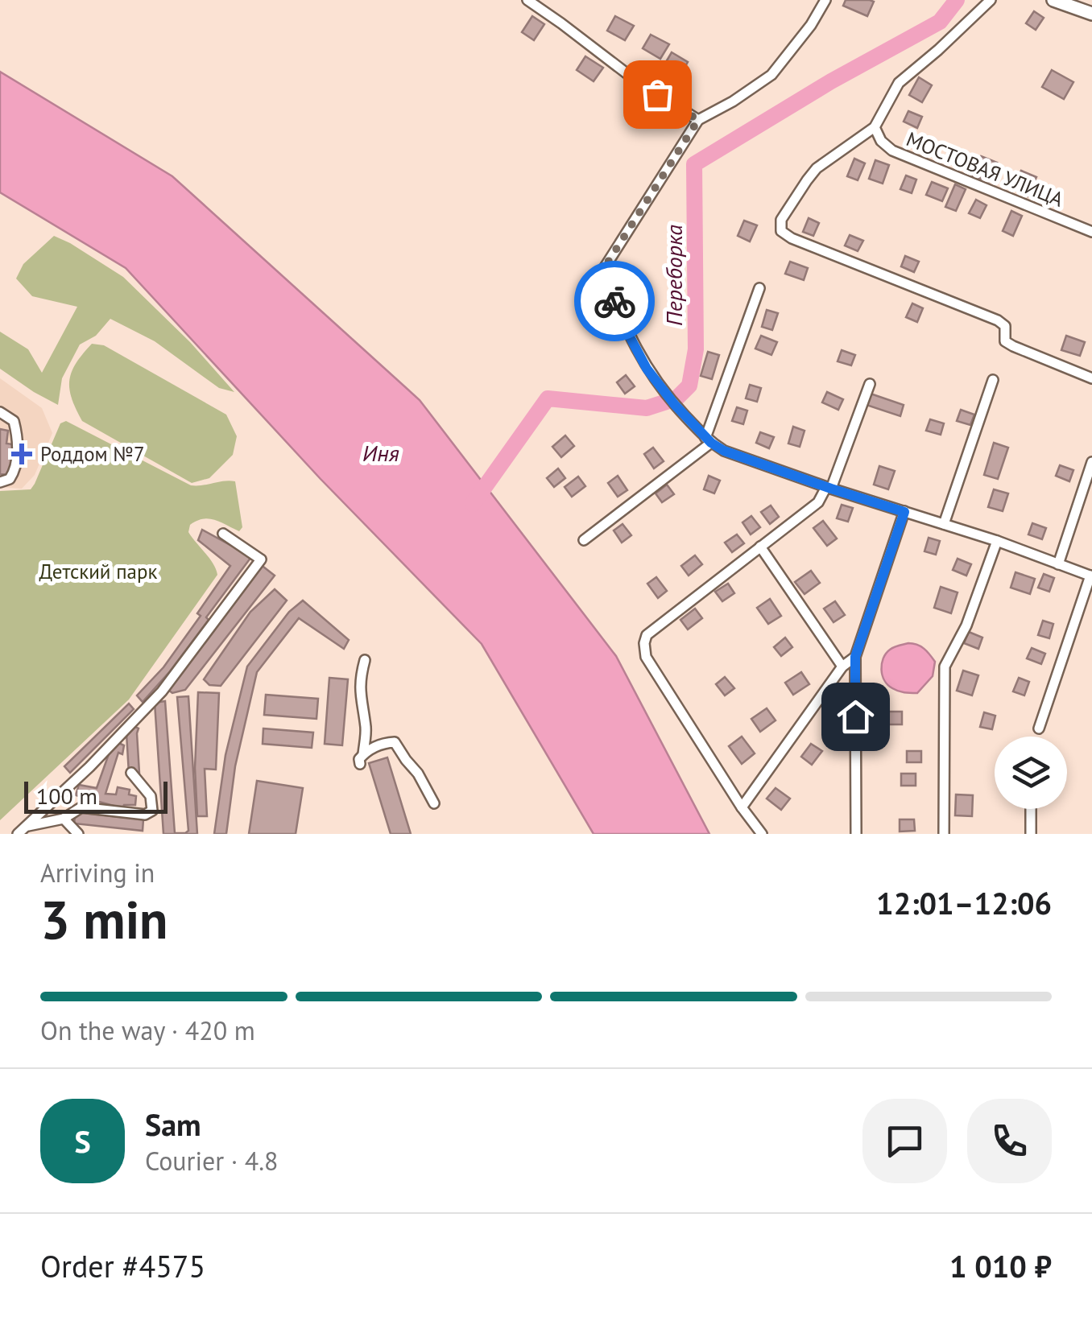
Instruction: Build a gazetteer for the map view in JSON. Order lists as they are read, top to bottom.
{
  "streets": {
    "street": ["МОСТОВАЯ УЛИЦА"]
  },
  "water": ["Переборка", "Иня"],
  "parks": ["Детский парк"],
  "places": {
    "health": ["Роддом №7"]
  },
  "scale_bar": "100 m",
  "page": {
    "scale": "100 m",
    "heading": ["3 min", "Arriving in", "12:01–12:06"],
    "panel": [
      "Sam",
      "Courier · 4.8",
      "Order #4575",
      "1 010 ₽"
    ],
    "bar": "On the way · 420 m",
    "round": "S"
  }
}
